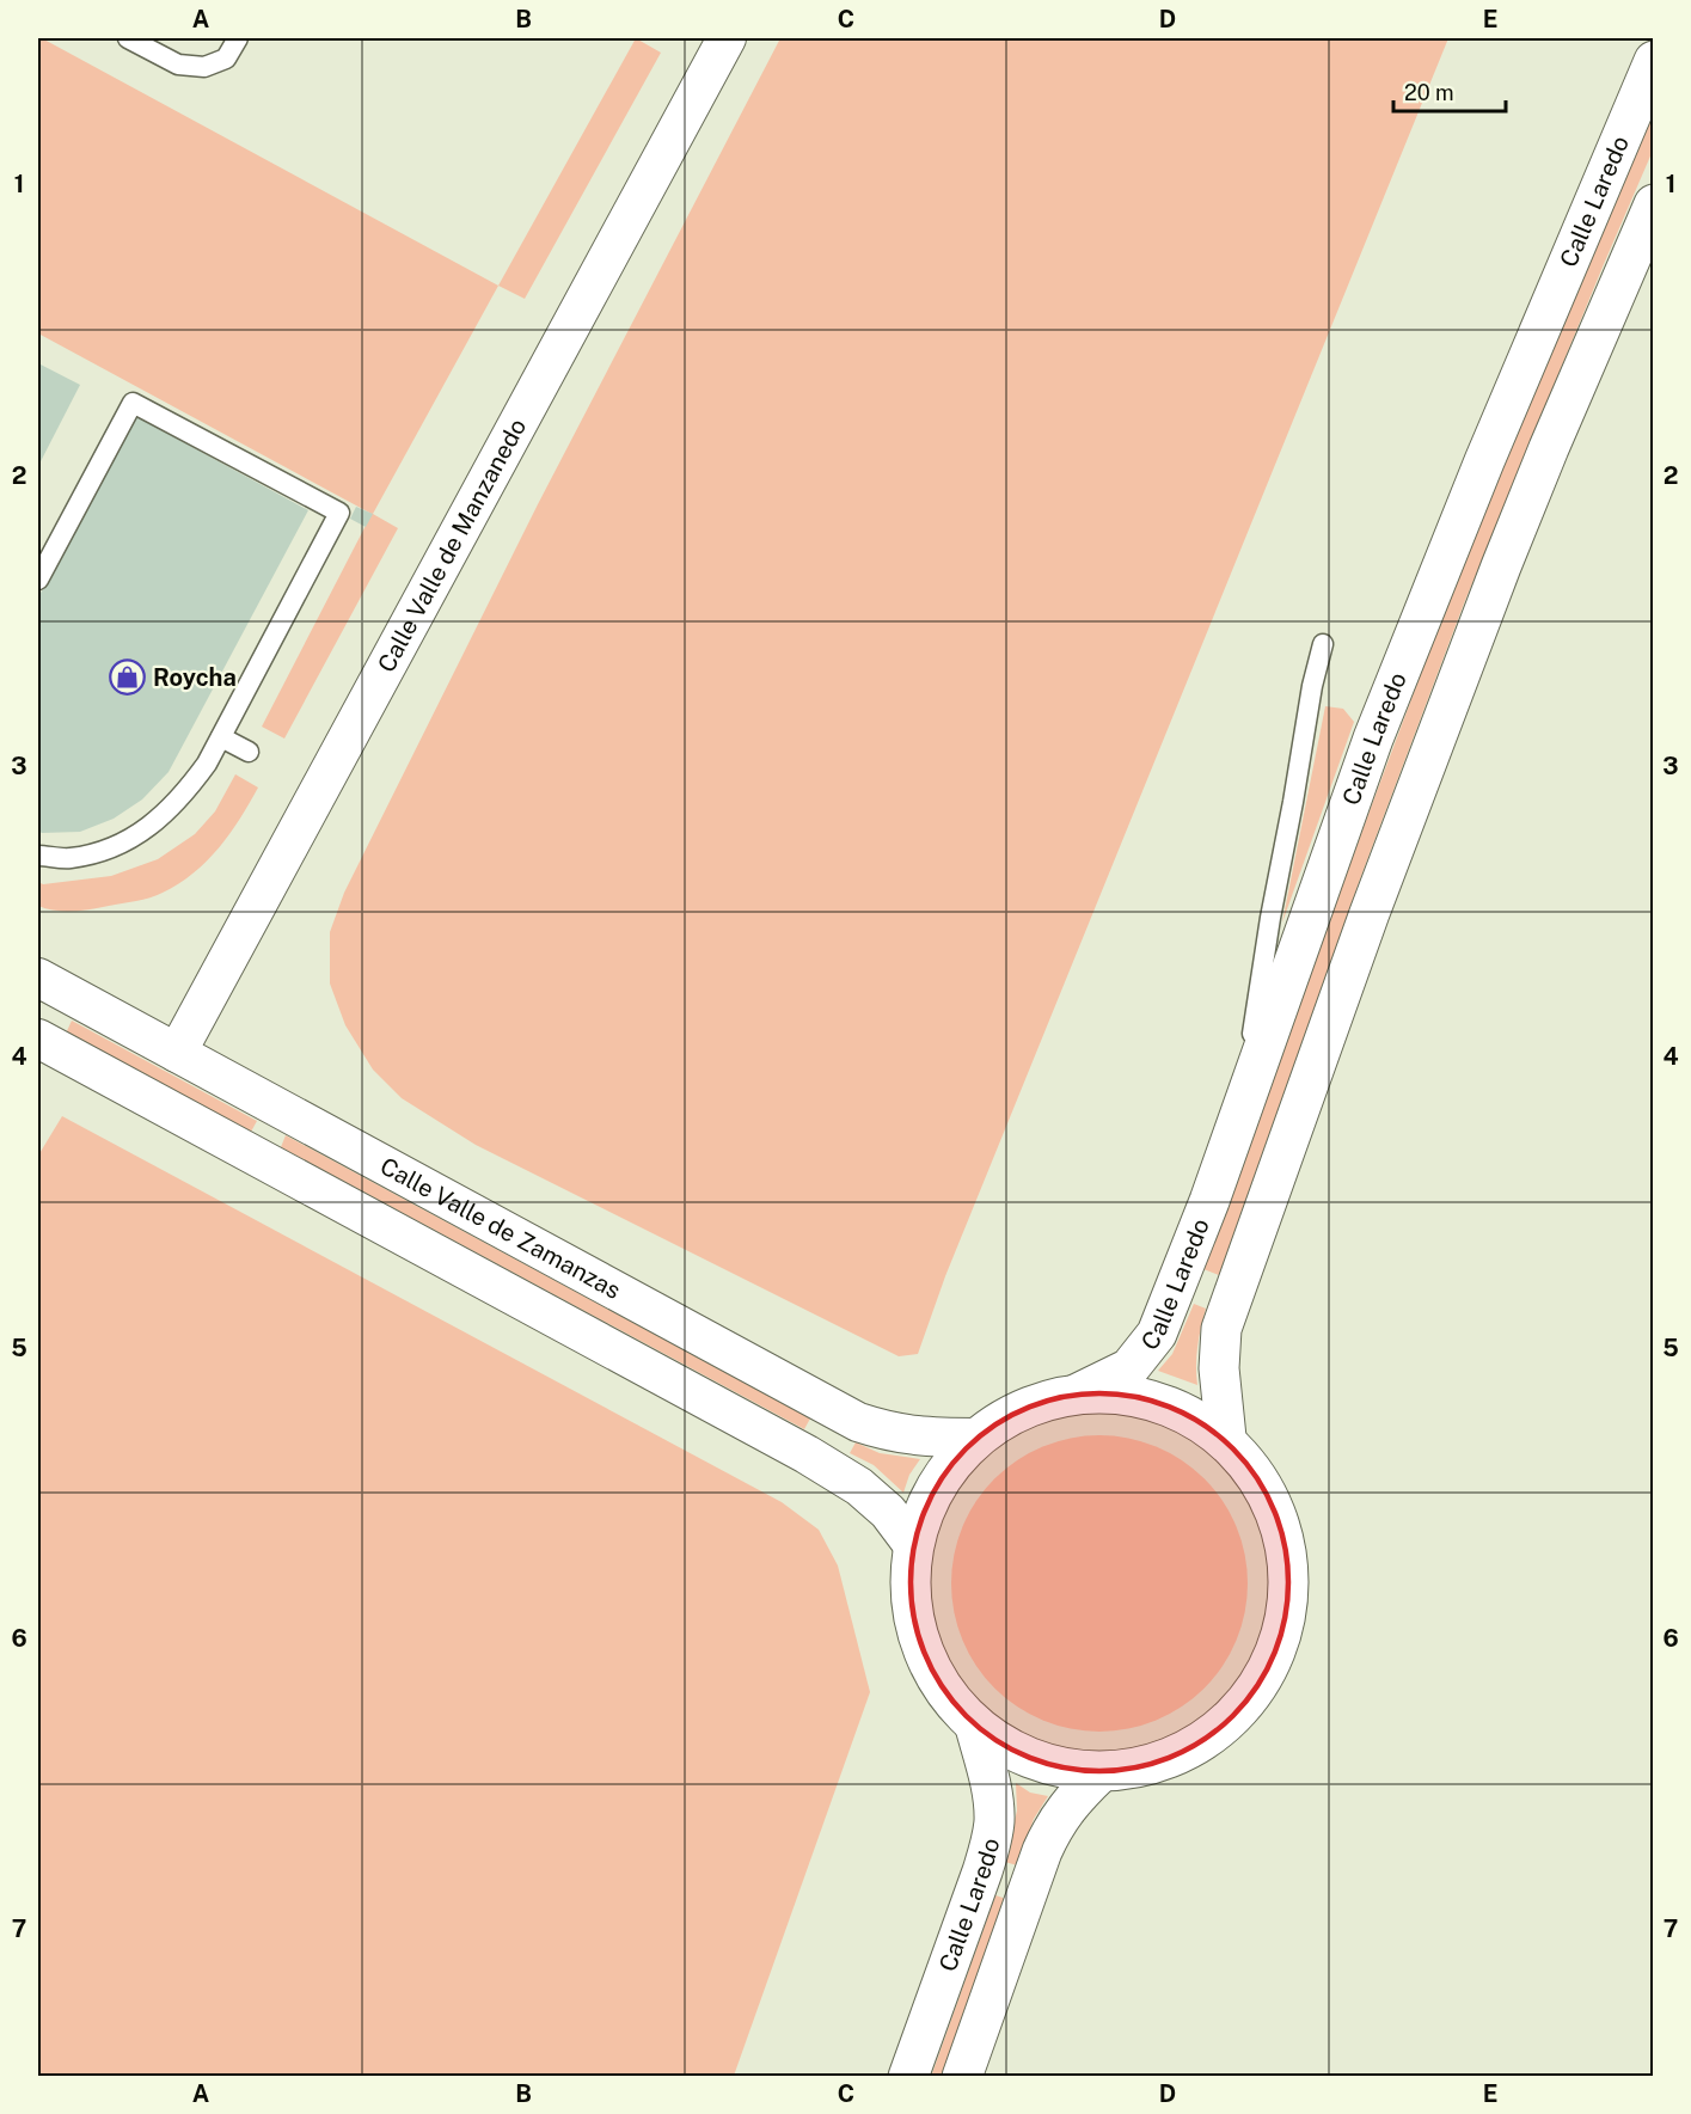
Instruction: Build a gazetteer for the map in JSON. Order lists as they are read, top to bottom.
{
  "streets": {
    "main road": ["Calle Laredo"],
    "street": ["Calle Valle de Manzanedo", "Calle Valle de Zamanzas"]
  },
  "crossings": [
    ["Calle Valle de Manzanedo", "Calle Valle de Zamanzas"]
  ],
  "places": {
    "shop": ["Roycha"]
  },
  "scale_bar": "20 m",
  "grid": {
    "columns": [
      "A",
      "B",
      "C",
      "D",
      "E"
    ],
    "rows": [
      "1",
      "2",
      "3",
      "4",
      "5",
      "6",
      "7"
    ]
  }
}
